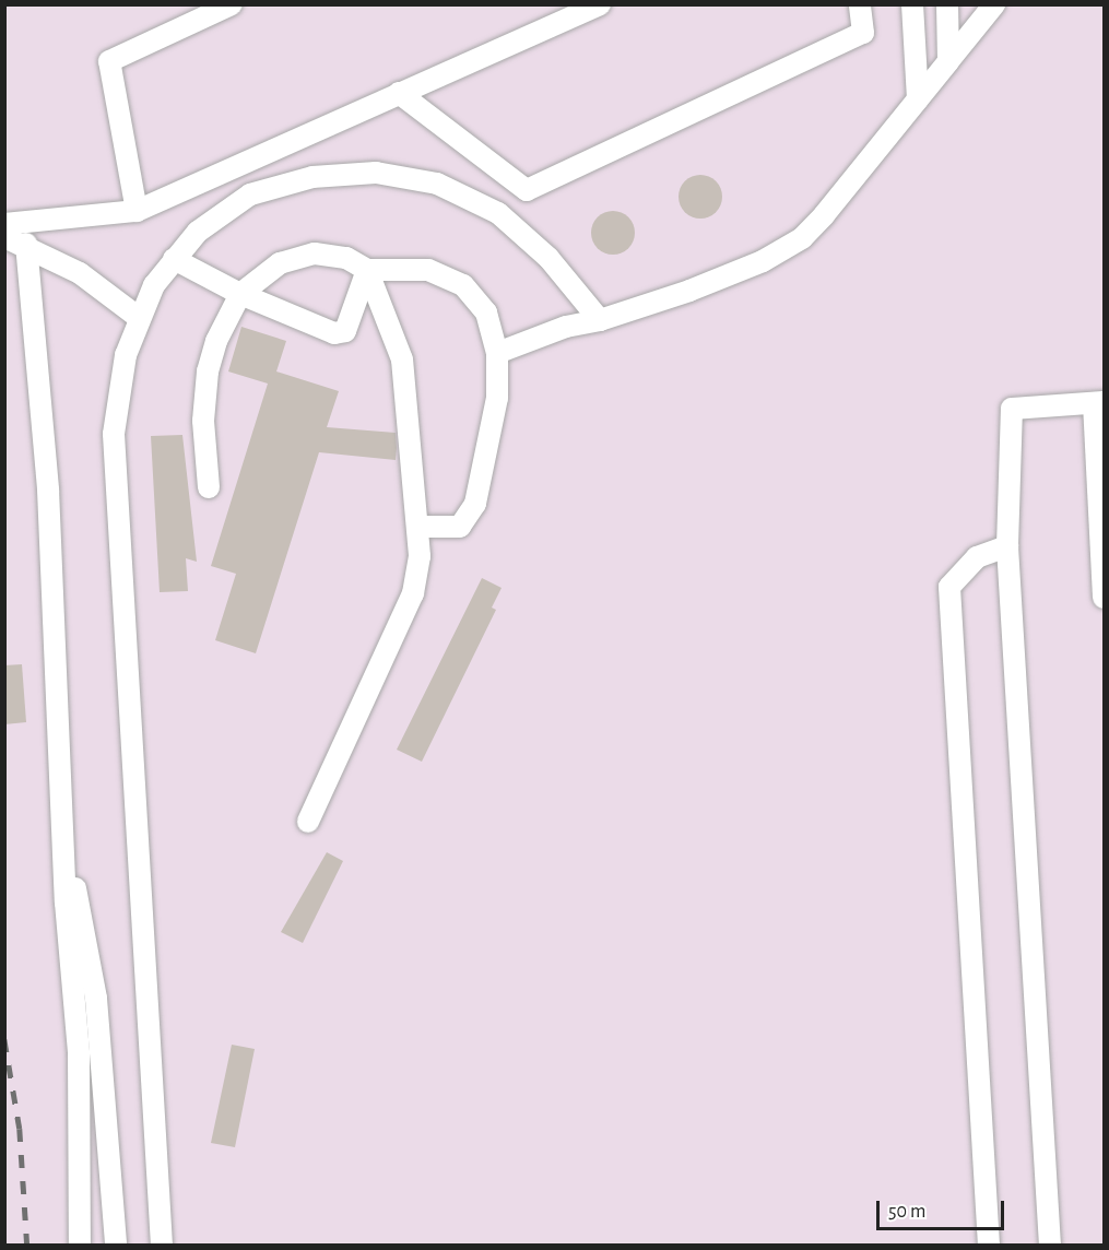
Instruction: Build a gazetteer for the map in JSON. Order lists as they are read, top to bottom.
{
  "scale_bar": "50 m"
}
